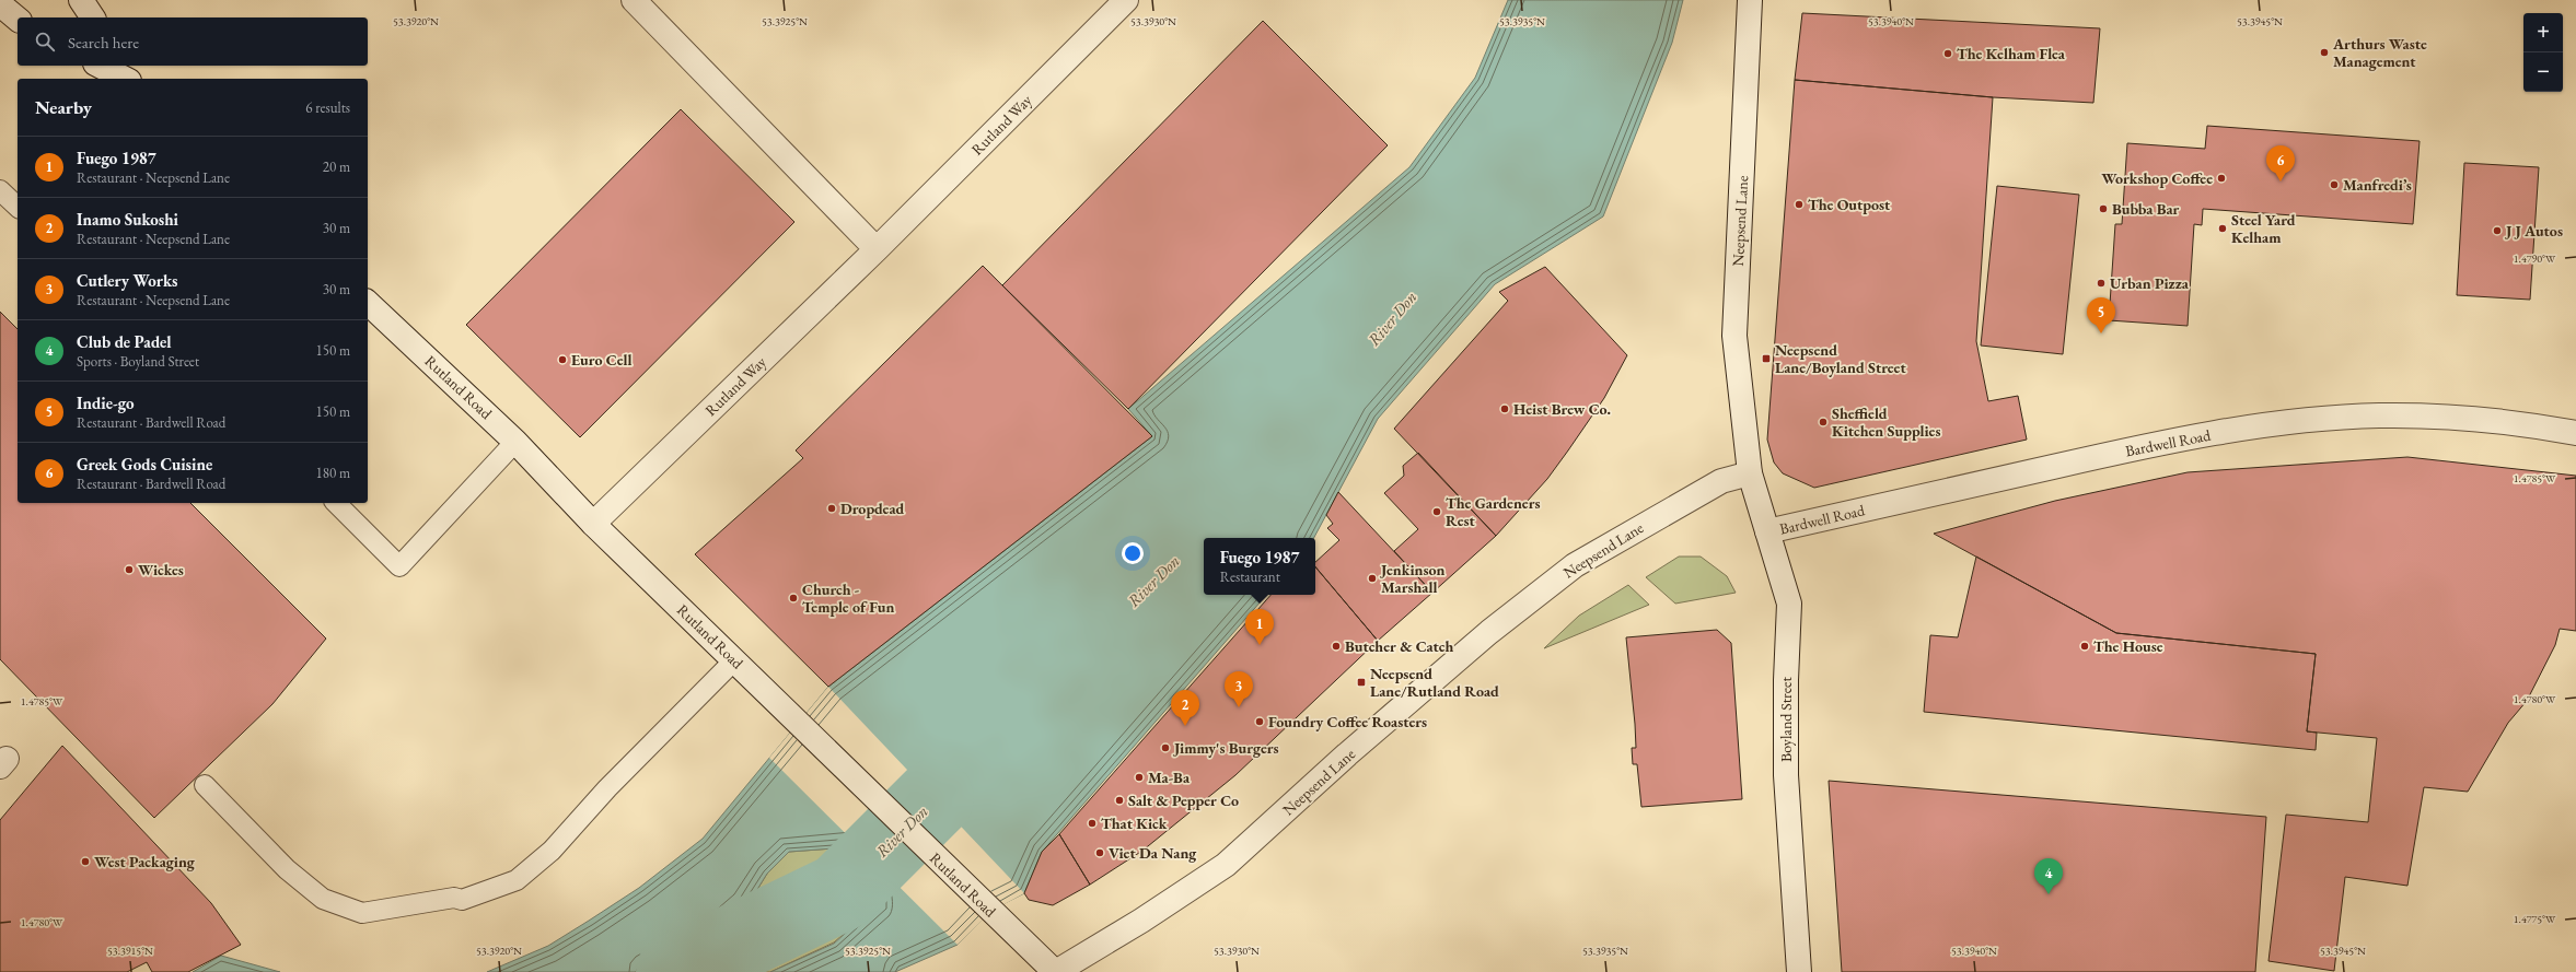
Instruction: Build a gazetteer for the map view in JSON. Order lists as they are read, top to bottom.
{
  "streets": {
    "street": [
      "Rutland Way",
      "Neepsend Lane",
      "Rutland Road",
      "Bardwell Road",
      "Boyland Street"
    ]
  },
  "crossings": [
    ["Rutland Way", "Rutland Road"],
    ["Neepsend Lane", "Rutland Road"],
    ["Neepsend Lane", "Boyland Street"],
    ["Bardwell Road", "Boyland Street"]
  ],
  "water": ["River Don"],
  "places": {
    "other": [
      "Arthurs Waste Management",
      "The Kelham Flea",
      "Workshop Coffee",
      "Manfredi’s",
      "The Outpost",
      "Bubba Bar",
      "Steel Yard Kelham",
      "J J Autos",
      "Urban Pizza",
      "Euro Cell",
      "Heist Brew Co.",
      "Sheffield Kitchen Supplies",
      "Dropdead",
      "The Gardeners Rest",
      "Wickes",
      "Jenkinson Marshall",
      "Church - Temple of Fun",
      "Butcher & Catch",
      "The House",
      "Foundry Coffee Roasters",
      "Jimmy's Burgers",
      "Ma-Ba",
      "Salt & Pepper Co",
      "That Kick",
      "Viet Da Nang",
      "West Packaging"
    ],
    "transit": ["Neepsend Lane/Boyland Street", "Neepsend Lane/Rutland Road"]
  },
  "page": {
    "map_buttons": ["+", "−"],
    "search": "Search here",
    "heading": ["Nearby", "6 results"],
    "list": [
      {
        "mark": "1",
        "name": "Fuego 1987",
        "note": "Restaurant · Neepsend Lane",
        "value": "20 m"
      },
      {
        "mark": "2",
        "name": "Inamo Sukoshi",
        "note": "Restaurant · Neepsend Lane",
        "value": "30 m"
      },
      {
        "mark": "3",
        "name": "Cutlery Works",
        "note": "Restaurant · Neepsend Lane",
        "value": "30 m"
      },
      {
        "mark": "4",
        "name": "Club de Padel",
        "note": "Sports · Boyland Street",
        "value": "150 m"
      },
      {
        "mark": "5",
        "name": "Indie-go",
        "note": "Restaurant · Bardwell Road",
        "value": "150 m"
      },
      {
        "mark": "6",
        "name": "Greek Gods Cuisine",
        "note": "Restaurant · Bardwell Road",
        "value": "180 m"
      }
    ],
    "pins": [
      "6",
      "5",
      "1",
      "3",
      "2",
      "4"
    ],
    "popup": ["Fuego 1987", "Restaurant"]
  },
  "coordinates": [
    "53.3920°N",
    "53.3925°N",
    "53.3930°N",
    "53.3935°N",
    "53.3940°N",
    "53.3945°N",
    "1.4790°W",
    "1.4785°W",
    "1.4780°W",
    "1.4775°W",
    "53.3915°N"
  ]
}
